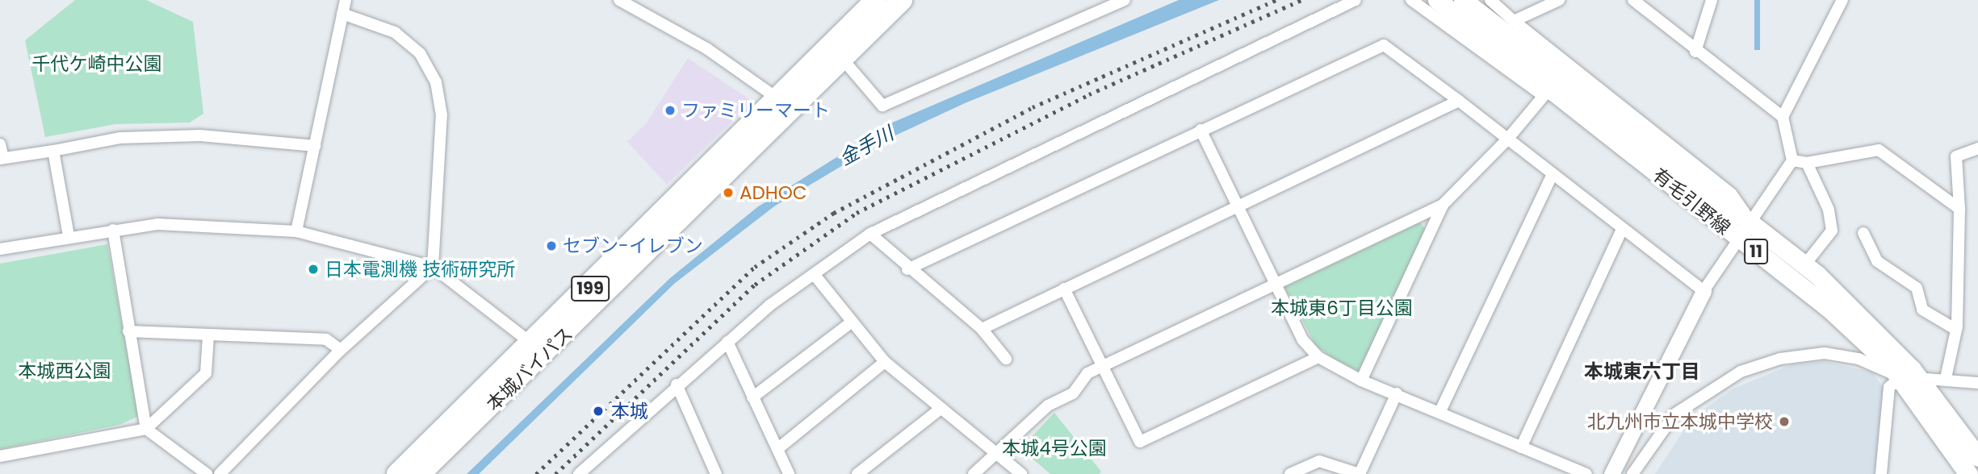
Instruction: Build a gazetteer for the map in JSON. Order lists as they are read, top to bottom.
{
  "streets": {
    "highway": ["199", "本城バイパス"],
    "main road": ["有毛引野線", "11"]
  },
  "districts": ["本城東六丁目"],
  "water": ["金手川"],
  "parks": [
    "千代ケ崎中公園",
    "本城東6丁目公園",
    "本城西公園",
    "本城4号公園"
  ],
  "places": [
    "ファミリーマート",
    "ADHOC",
    "セブン-イレブン",
    "日本電測機 技術研究所",
    "本城",
    "北九州市立本城中学校"
  ]
}
